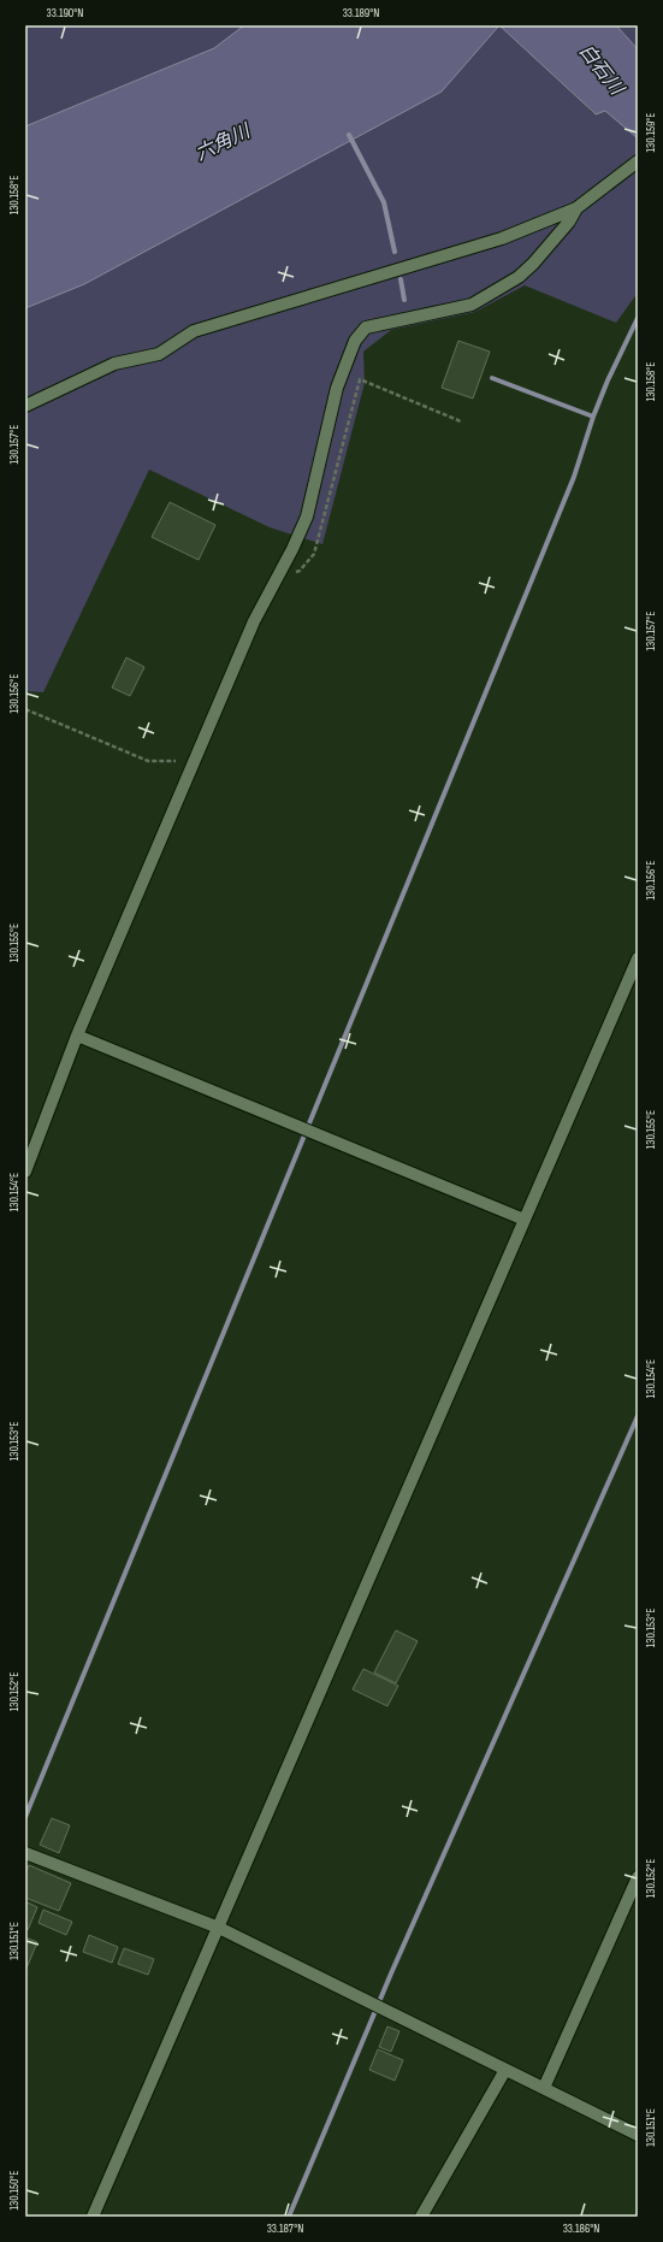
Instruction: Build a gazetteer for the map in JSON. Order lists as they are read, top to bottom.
{
  "water": ["白石川", "六角川"],
  "coordinates": [
    "33.190°N",
    "33.189°N",
    "130.159°E",
    "130.158°E",
    "130.157°E",
    "130.156°E",
    "130.155°E",
    "130.154°E",
    "130.153°E",
    "130.152°E",
    "130.151°E",
    "130.150°E",
    "33.187°N",
    "33.186°N"
  ]
}
